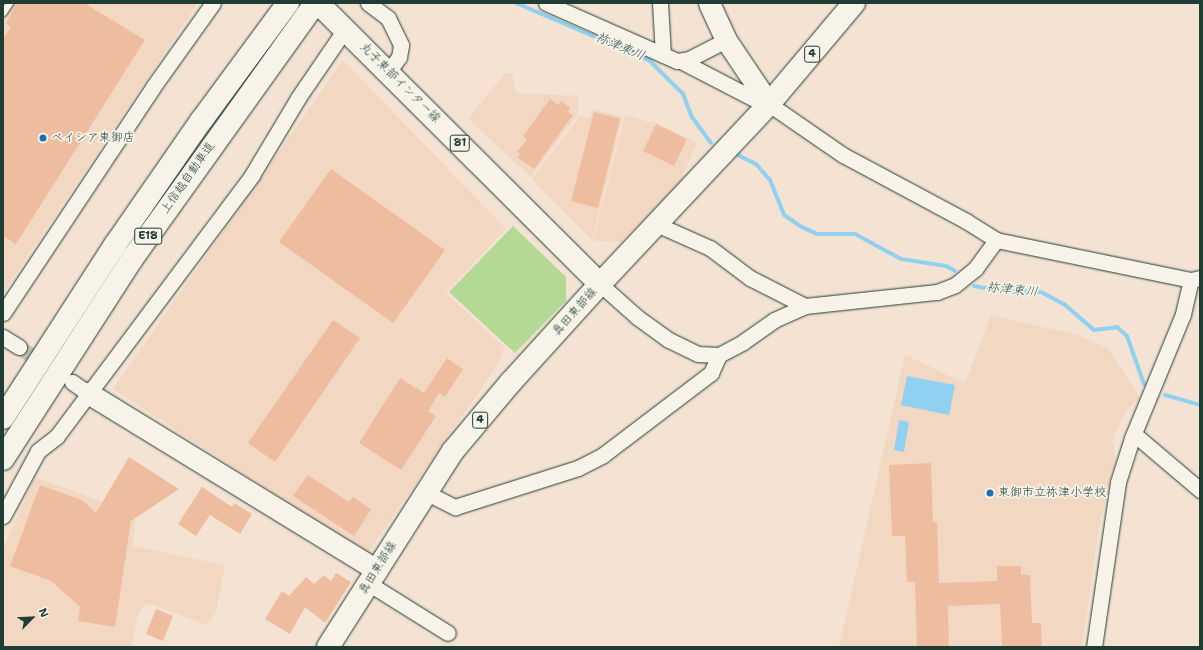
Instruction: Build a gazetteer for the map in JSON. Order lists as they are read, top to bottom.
{
  "streets": {
    "main road": [
      "4",
      "丸子東部インター線",
      "81",
      "上信越自動車道",
      "E18",
      "真田東部線"
    ]
  },
  "crossings": [
    ["丸子東部インター線", "真田東部線"]
  ],
  "water": ["祢津東川"],
  "places": ["ベイシア東御店", "東御市立祢津小学校"],
  "north": "top right"
}
